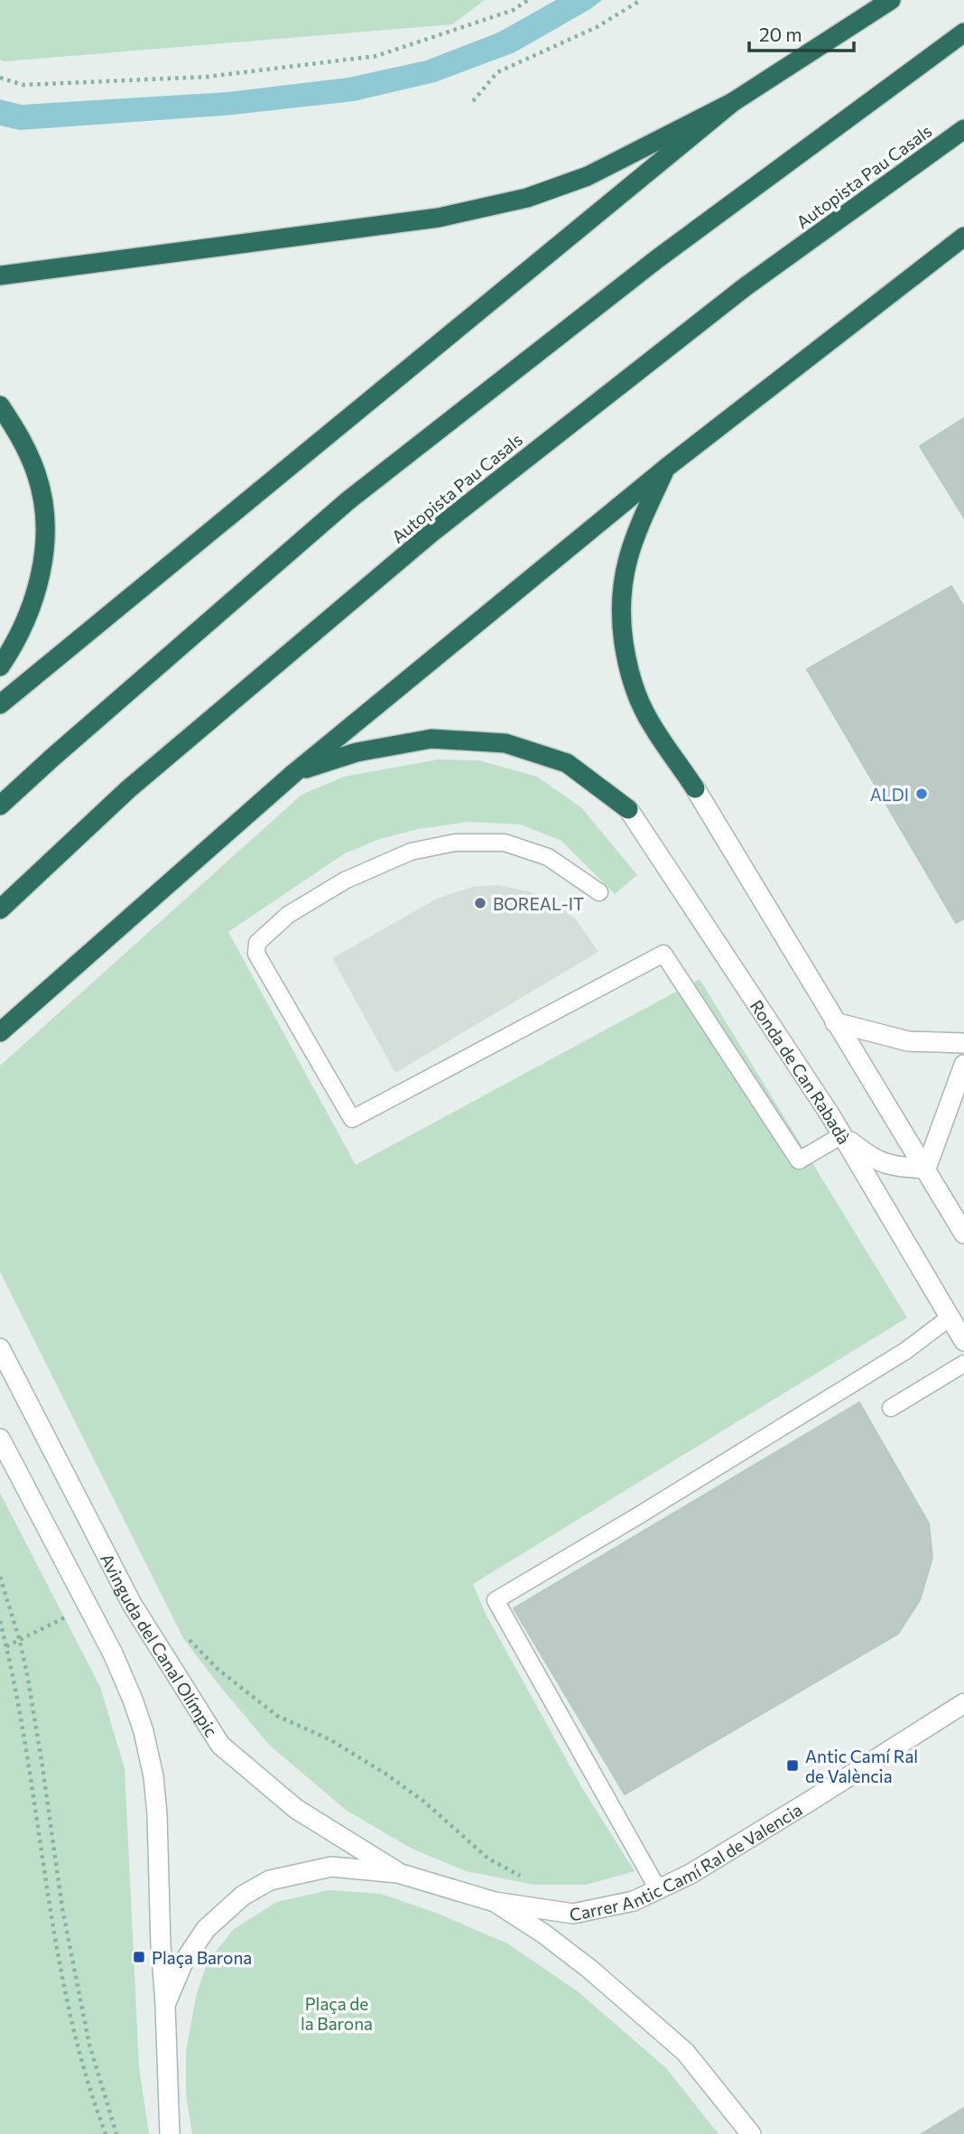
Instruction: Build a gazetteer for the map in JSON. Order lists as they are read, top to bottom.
{
  "streets": {
    "highway": ["Autopista Pau Casals"],
    "street": ["Ronda de Can Rabadà", "Avinguda del Canal Olímpic", "Carrer Antic Camí Ral de Valencia"]
  },
  "parks": ["Plaça de la Barona"],
  "places": {
    "other": ["ALDI", "BOREAL-IT"],
    "transit": ["Antic Camí Ral de València", "Plaça Barona"]
  },
  "scale_bar": "20 m"
}
